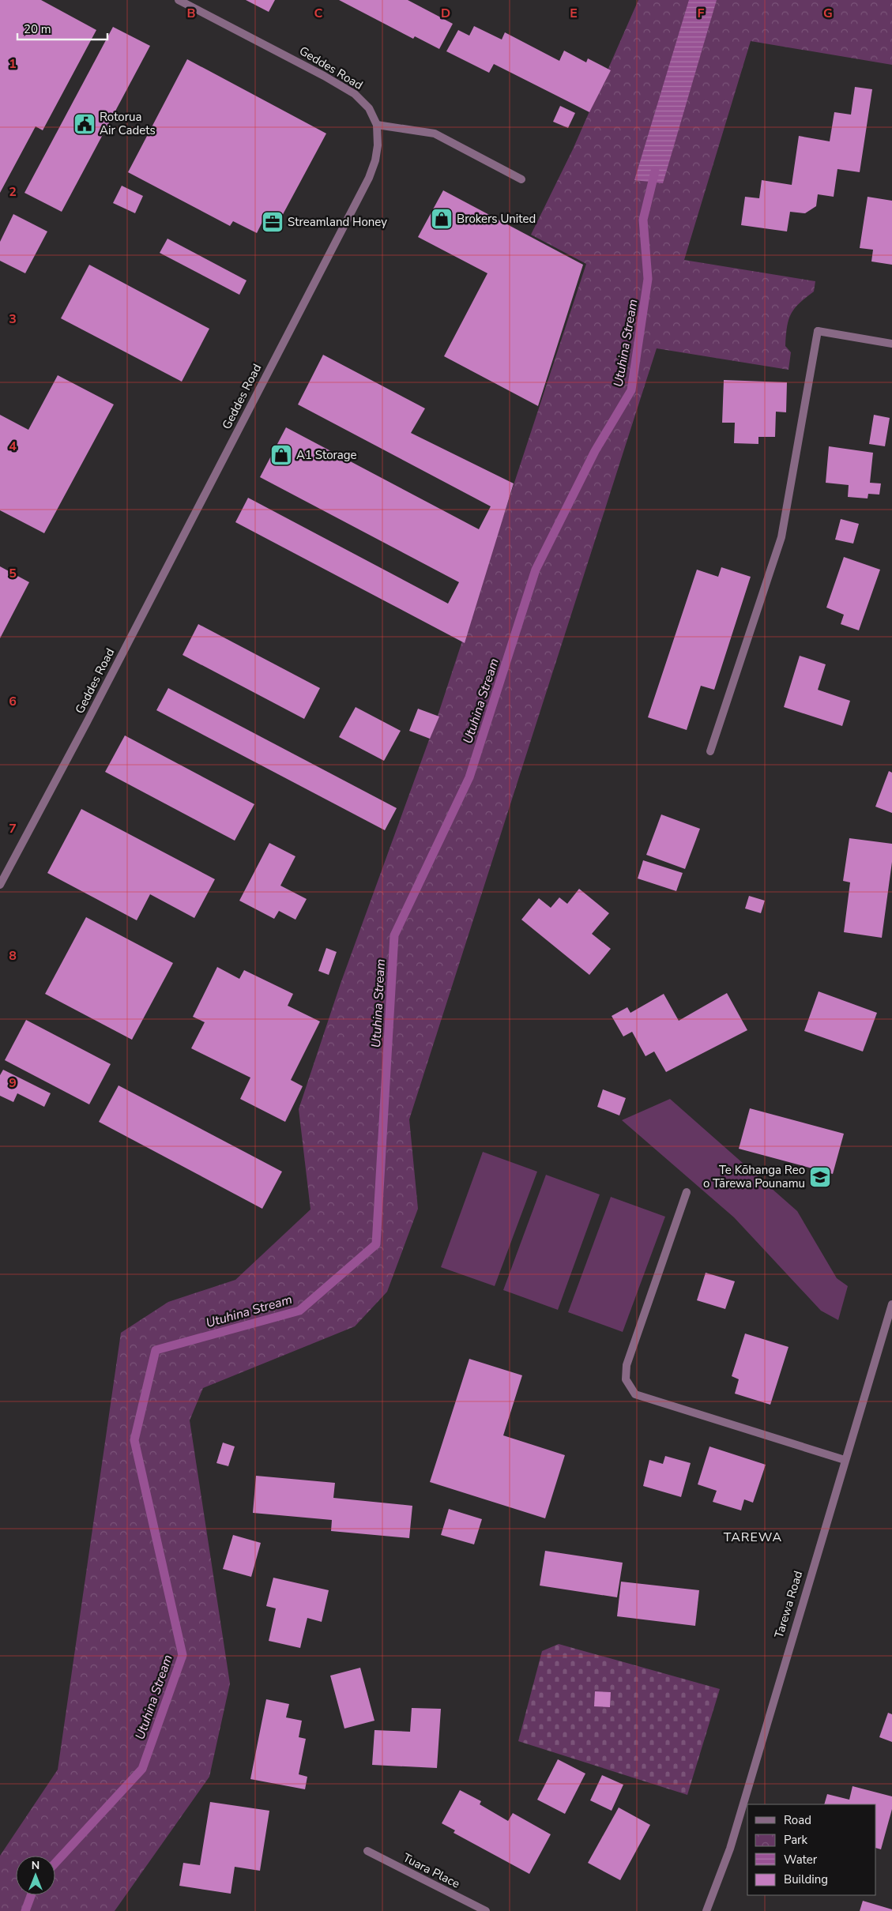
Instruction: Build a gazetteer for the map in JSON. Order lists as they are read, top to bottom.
{
  "streets": {
    "street": ["Geddes Road", "Tarewa Road", "Tuara Place"]
  },
  "districts": ["TAREWA"],
  "water": ["Utuhina Stream"],
  "places": {
    "public building": ["Rotorua Air Cadets"],
    "shop": ["Brokers United", "A1 Storage"],
    "office": ["Streamland Honey"],
    "school or university": ["Te Kōhanga Reo o Tārewa Pounamu"]
  },
  "legend": [
    "Road",
    "Park",
    "Water",
    "Building"
  ],
  "scale_bar": "20 m",
  "north": "top",
  "grid": {
    "columns": [
      "B",
      "C",
      "D",
      "E",
      "F",
      "G"
    ],
    "rows": [
      "1",
      "2",
      "3",
      "4",
      "5",
      "6",
      "7",
      "8",
      "9"
    ]
  }
}
